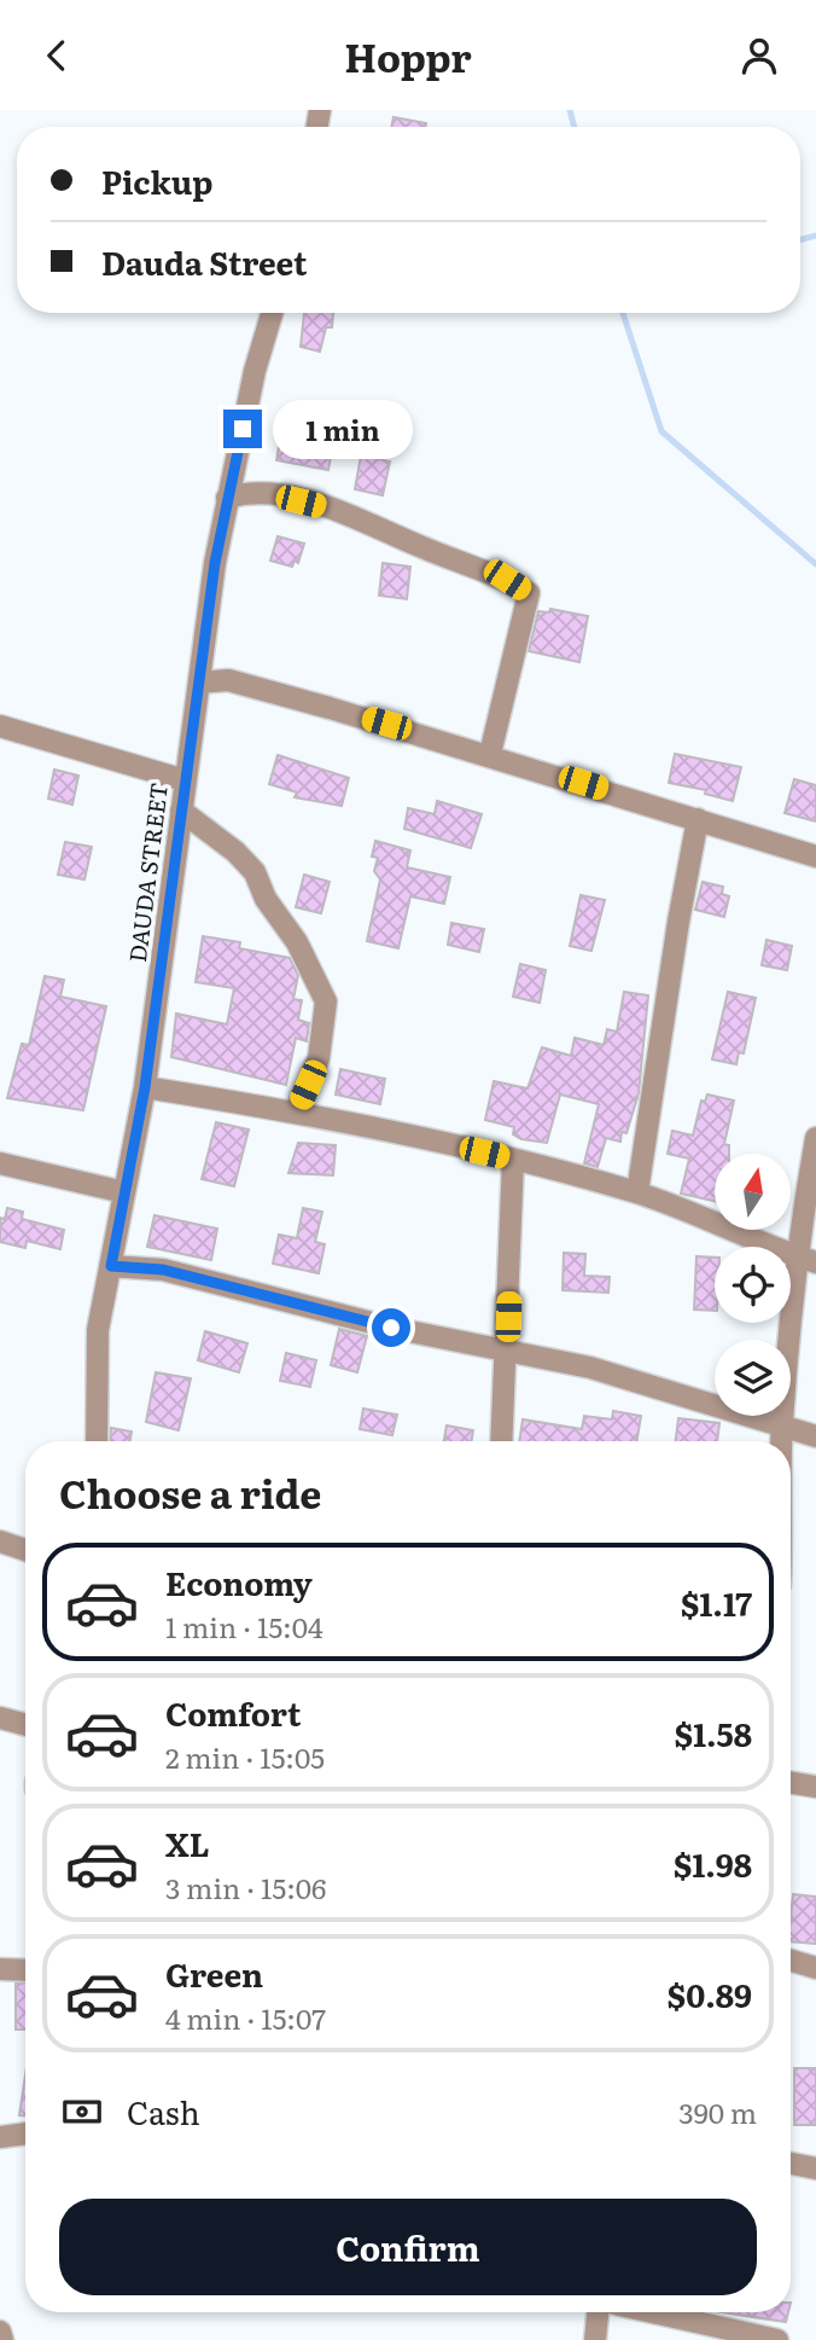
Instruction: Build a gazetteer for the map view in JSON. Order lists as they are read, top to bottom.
{
  "streets": {
    "street": ["DAUDA STREET"]
  },
  "north": "top",
  "page": {
    "header": "Hoppr",
    "banner": ["Pickup", "Dauda Street"],
    "bubble": "1 min",
    "heading": "Choose a ride",
    "list": [
      {
        "name": "Economy",
        "note": "1 min · 15:04",
        "value": "$1.17"
      },
      {
        "name": "Comfort",
        "note": "2 min · 15:05",
        "value": "$1.58"
      },
      {
        "name": "XL",
        "note": "3 min · 15:06",
        "value": "$1.98"
      },
      {
        "name": "Green",
        "note": "4 min · 15:07",
        "value": "$0.89"
      }
    ],
    "pay": ["Cash", "390 m"],
    "buttons": "Confirm"
  }
}
